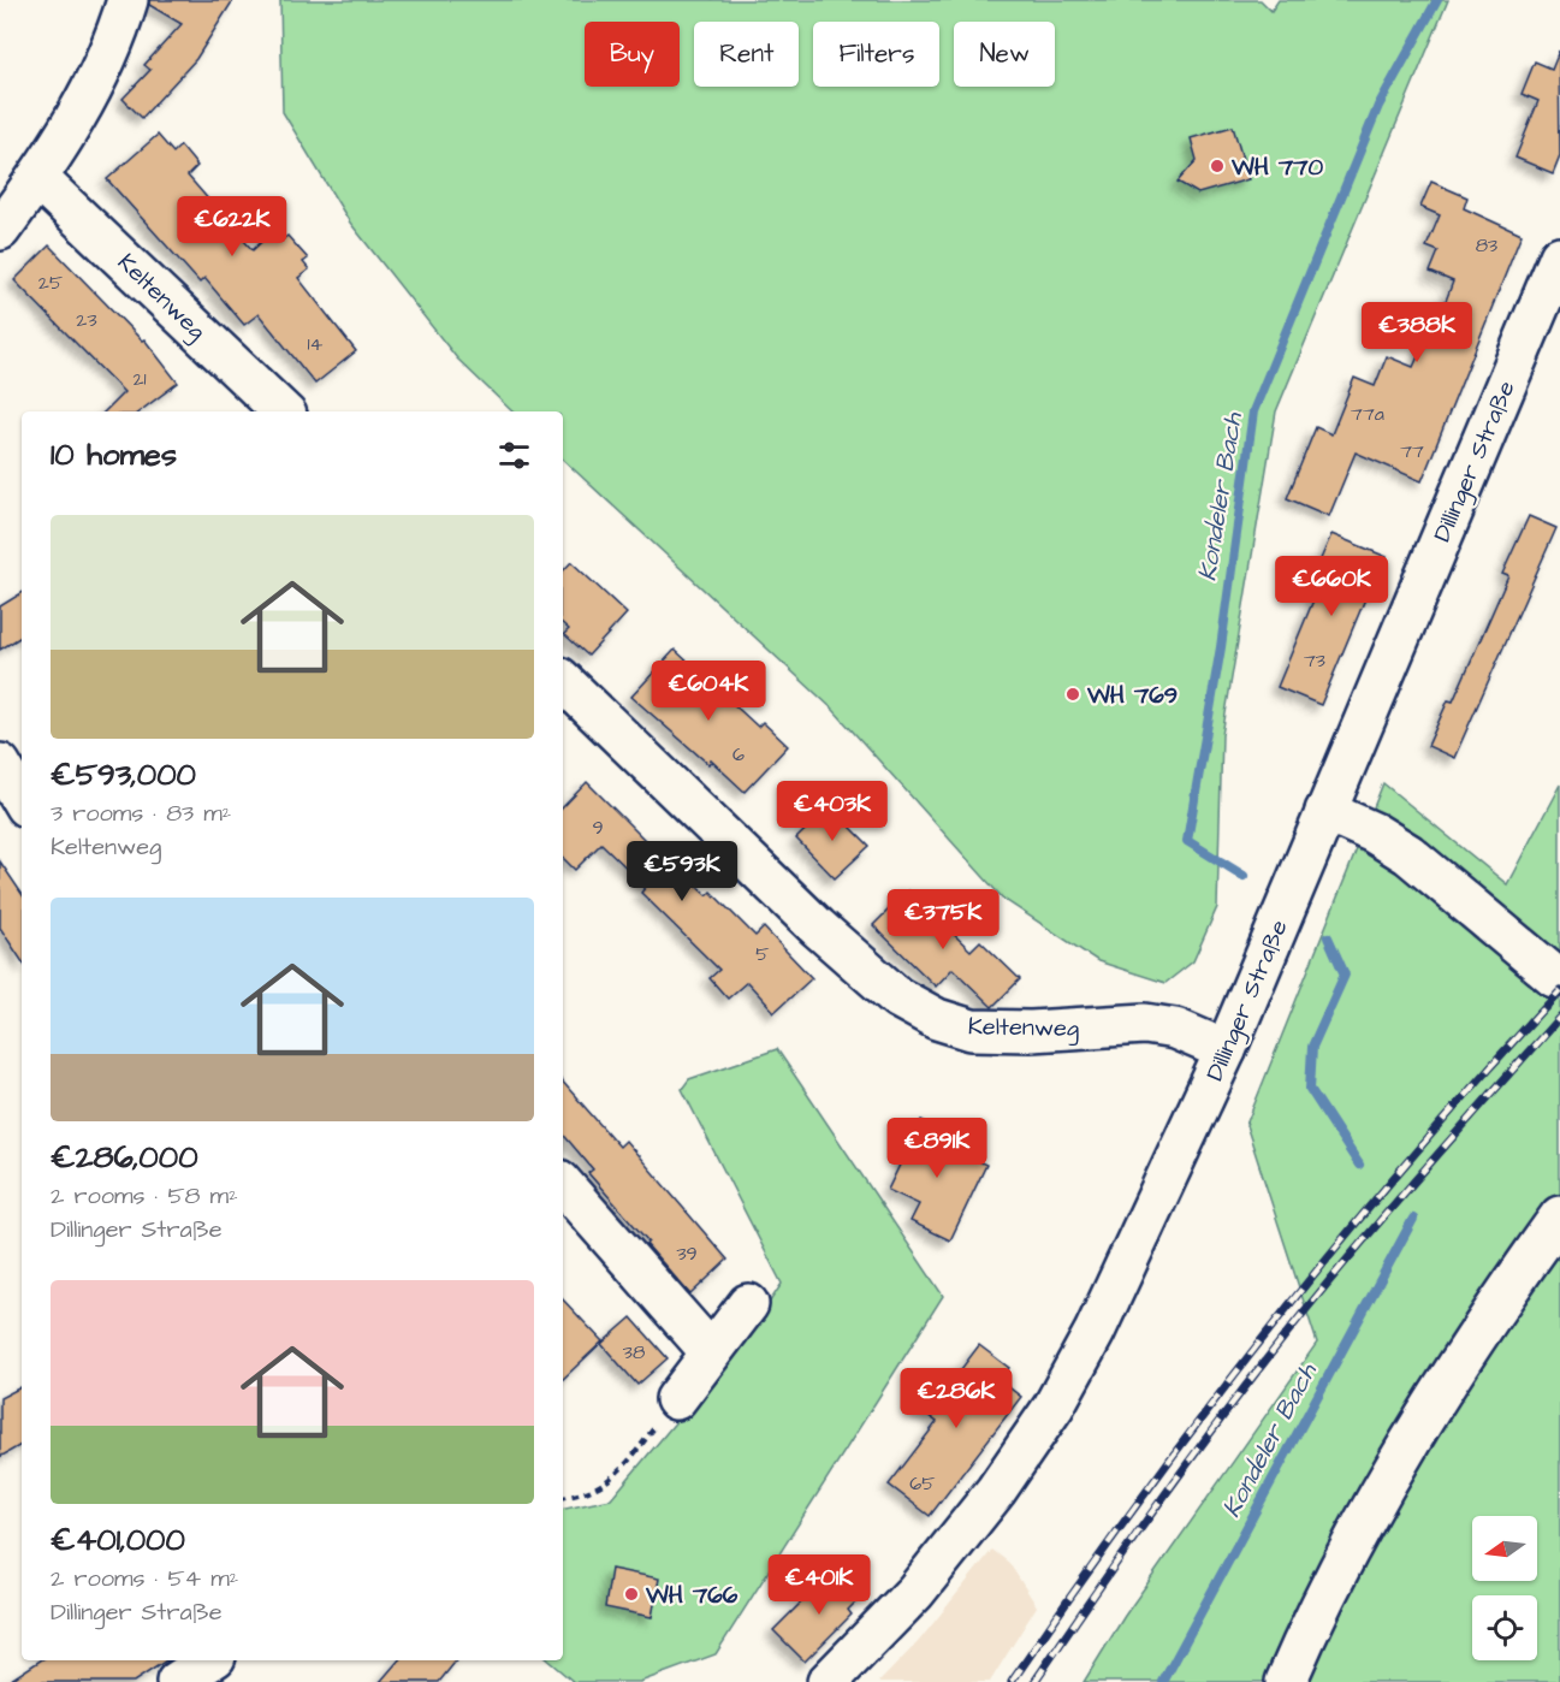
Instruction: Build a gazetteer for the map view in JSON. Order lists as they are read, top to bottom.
{
  "streets": {
    "street": ["Keltenweg", "Dillinger Straße"]
  },
  "crossings": [
    ["Keltenweg", "Dillinger Straße"]
  ],
  "water": ["Kondeler Bach"],
  "places": ["WH 770", "WH 769", "WH 766"],
  "house_numbers": [
    "83",
    "25",
    "23",
    "14",
    "21",
    "77a",
    "77",
    "73",
    "6",
    "9",
    "5",
    "39",
    "38",
    "65"
  ],
  "north": "left",
  "page": {
    "chip": [
      "Buy",
      "Rent",
      "Filters",
      "New"
    ],
    "price": [
      "€622K",
      "€388K",
      "€660K",
      "€604K",
      "€403K",
      "€593K",
      "€375K",
      "€891K",
      "€286K",
      "€401K"
    ],
    "heading": "10 homes",
    "list": [
      {
        "name": "€593,000",
        "note": "3 rooms · 83 m² · Keltenweg"
      },
      {
        "name": "€286,000",
        "note": "2 rooms · 58 m² · Dillinger Straße"
      },
      {
        "name": "€401,000",
        "note": "2 rooms · 54 m² · Dillinger Straße"
      }
    ]
  }
}
